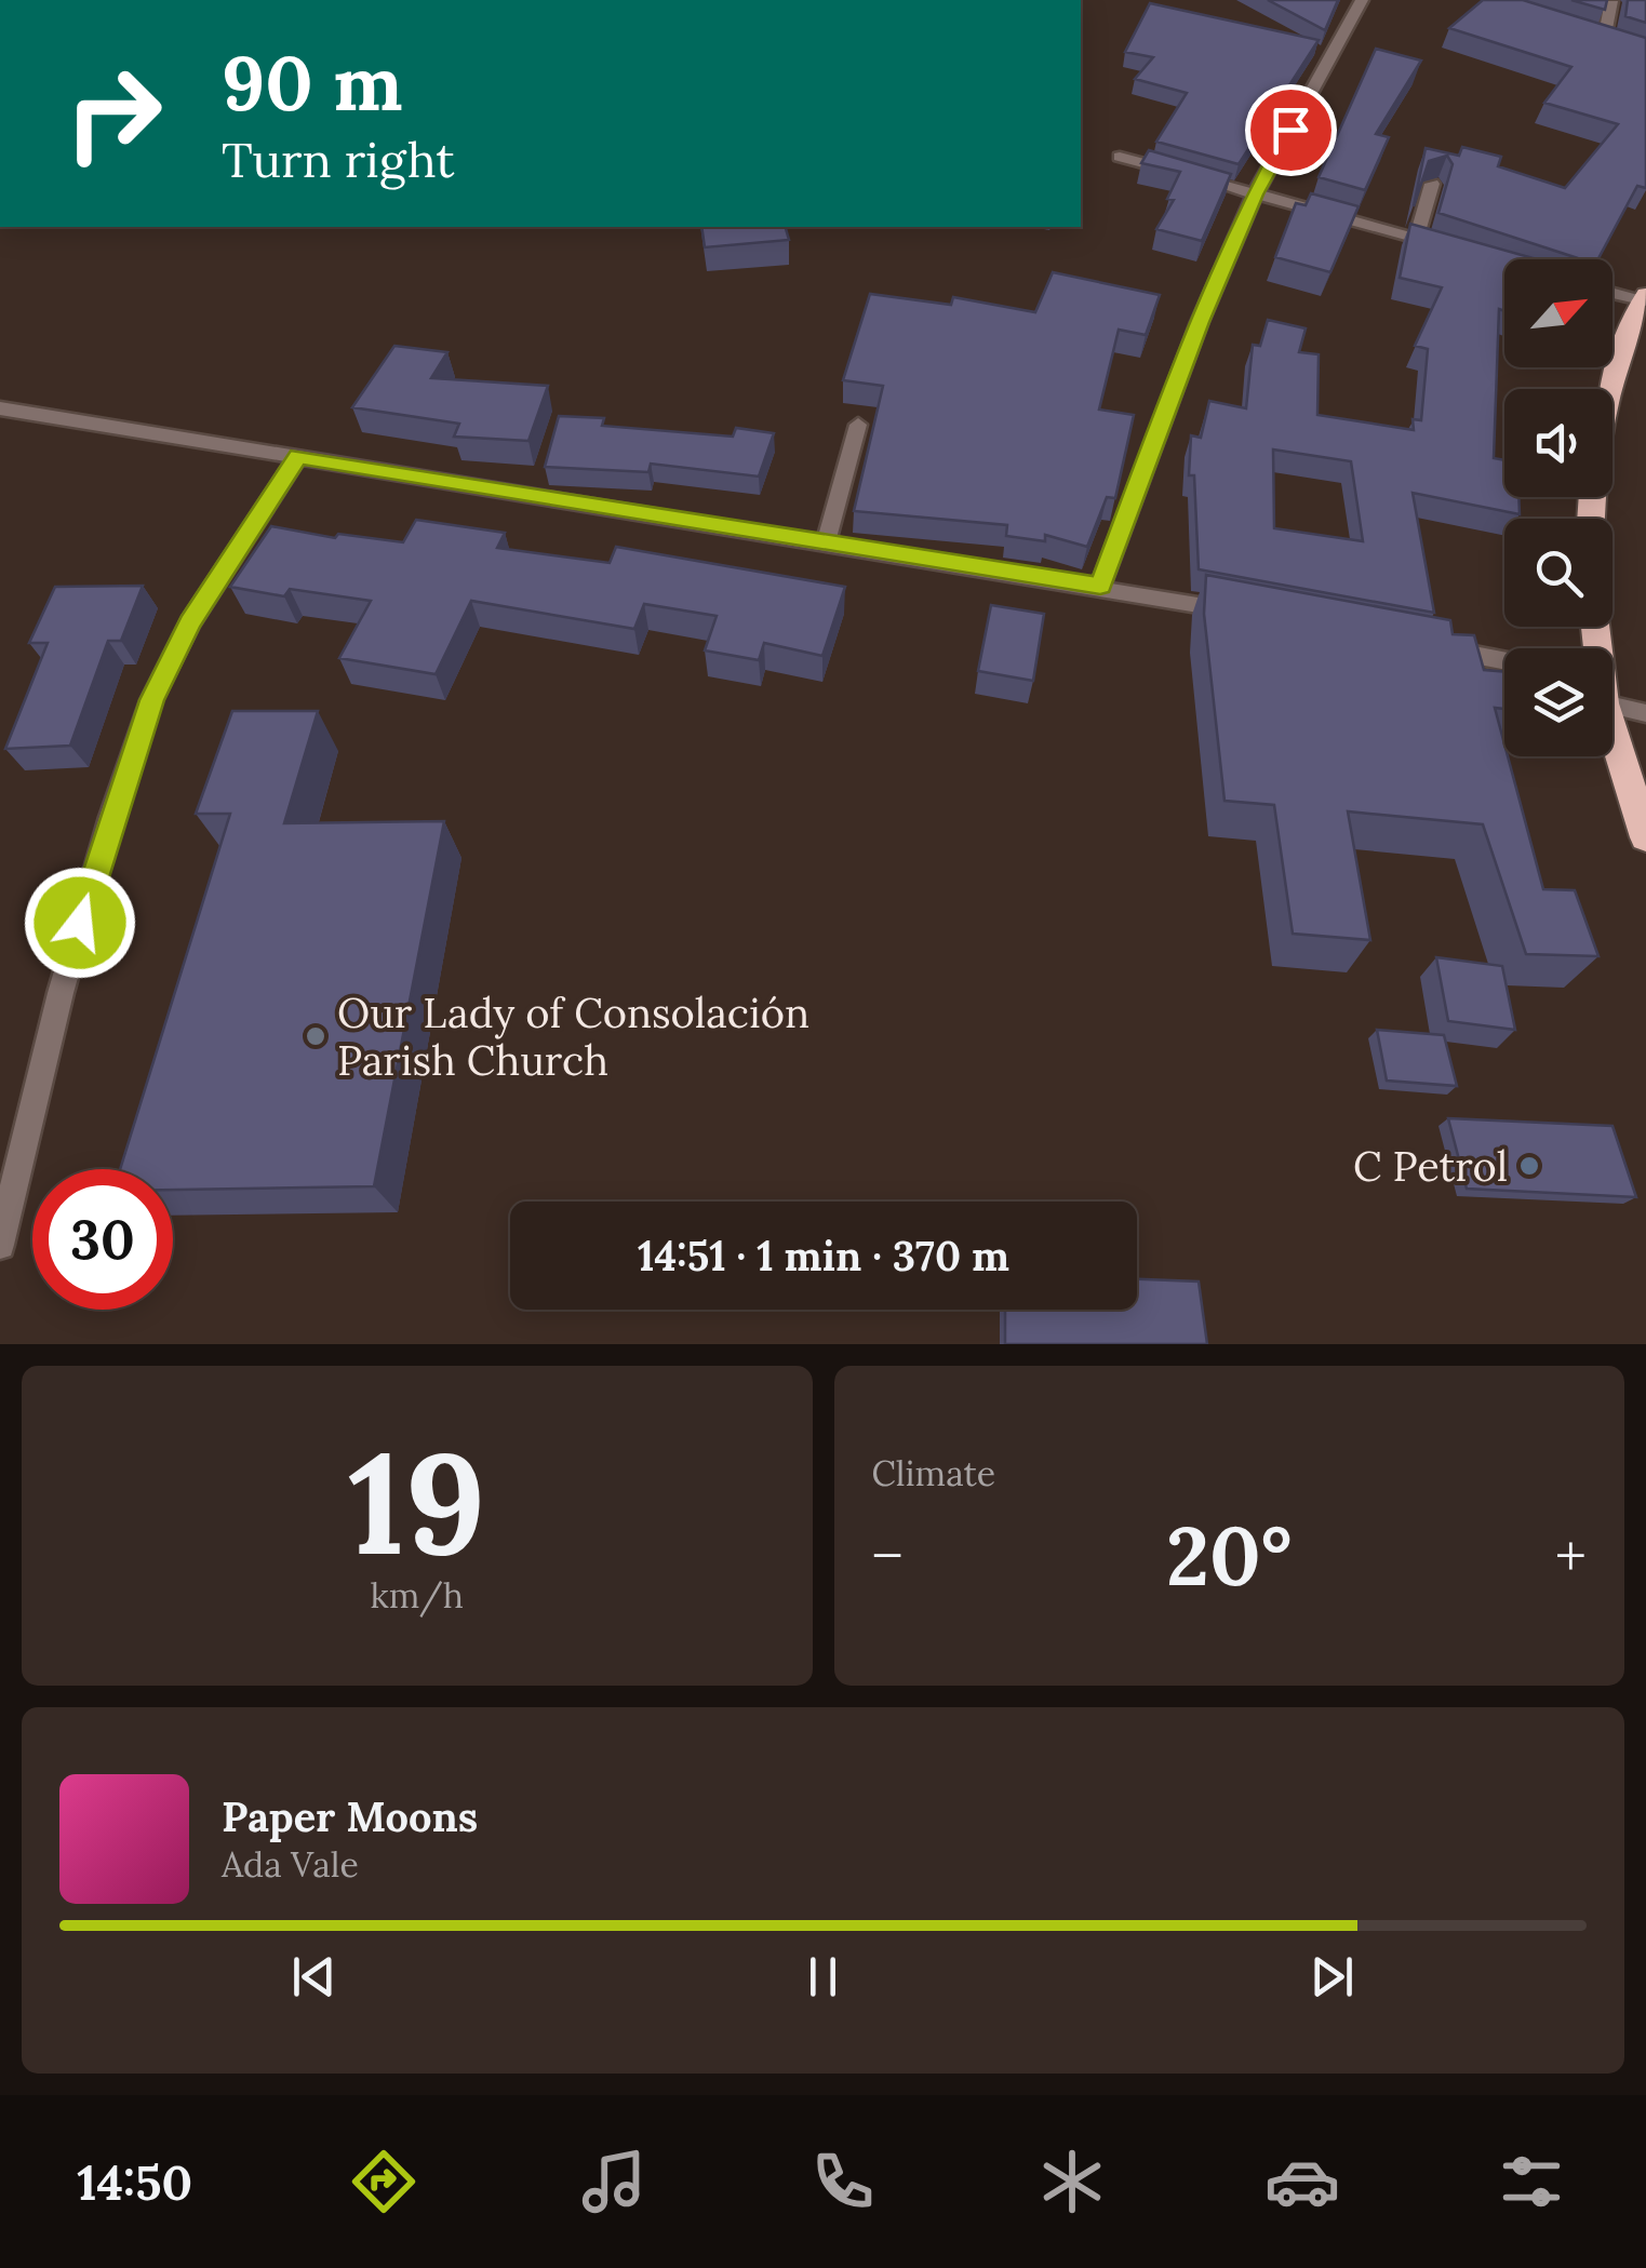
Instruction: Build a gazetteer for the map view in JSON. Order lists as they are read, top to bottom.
{
  "places": ["Our Lady of Consolación Parish Church", "C Petrol"],
  "north": "top right",
  "page": {
    "turn": ["90 m", "Turn right"],
    "limit": "30",
    "trip": "14:51 · 1 min · 370 m",
    "tile": [
      ["19", "km/h"],
      "Climate"
    ],
    "heat": ["−", "20°", "+"],
    "song": ["Paper Moons", "Ada Vale"],
    "tabs": "14:50"
  }
}
